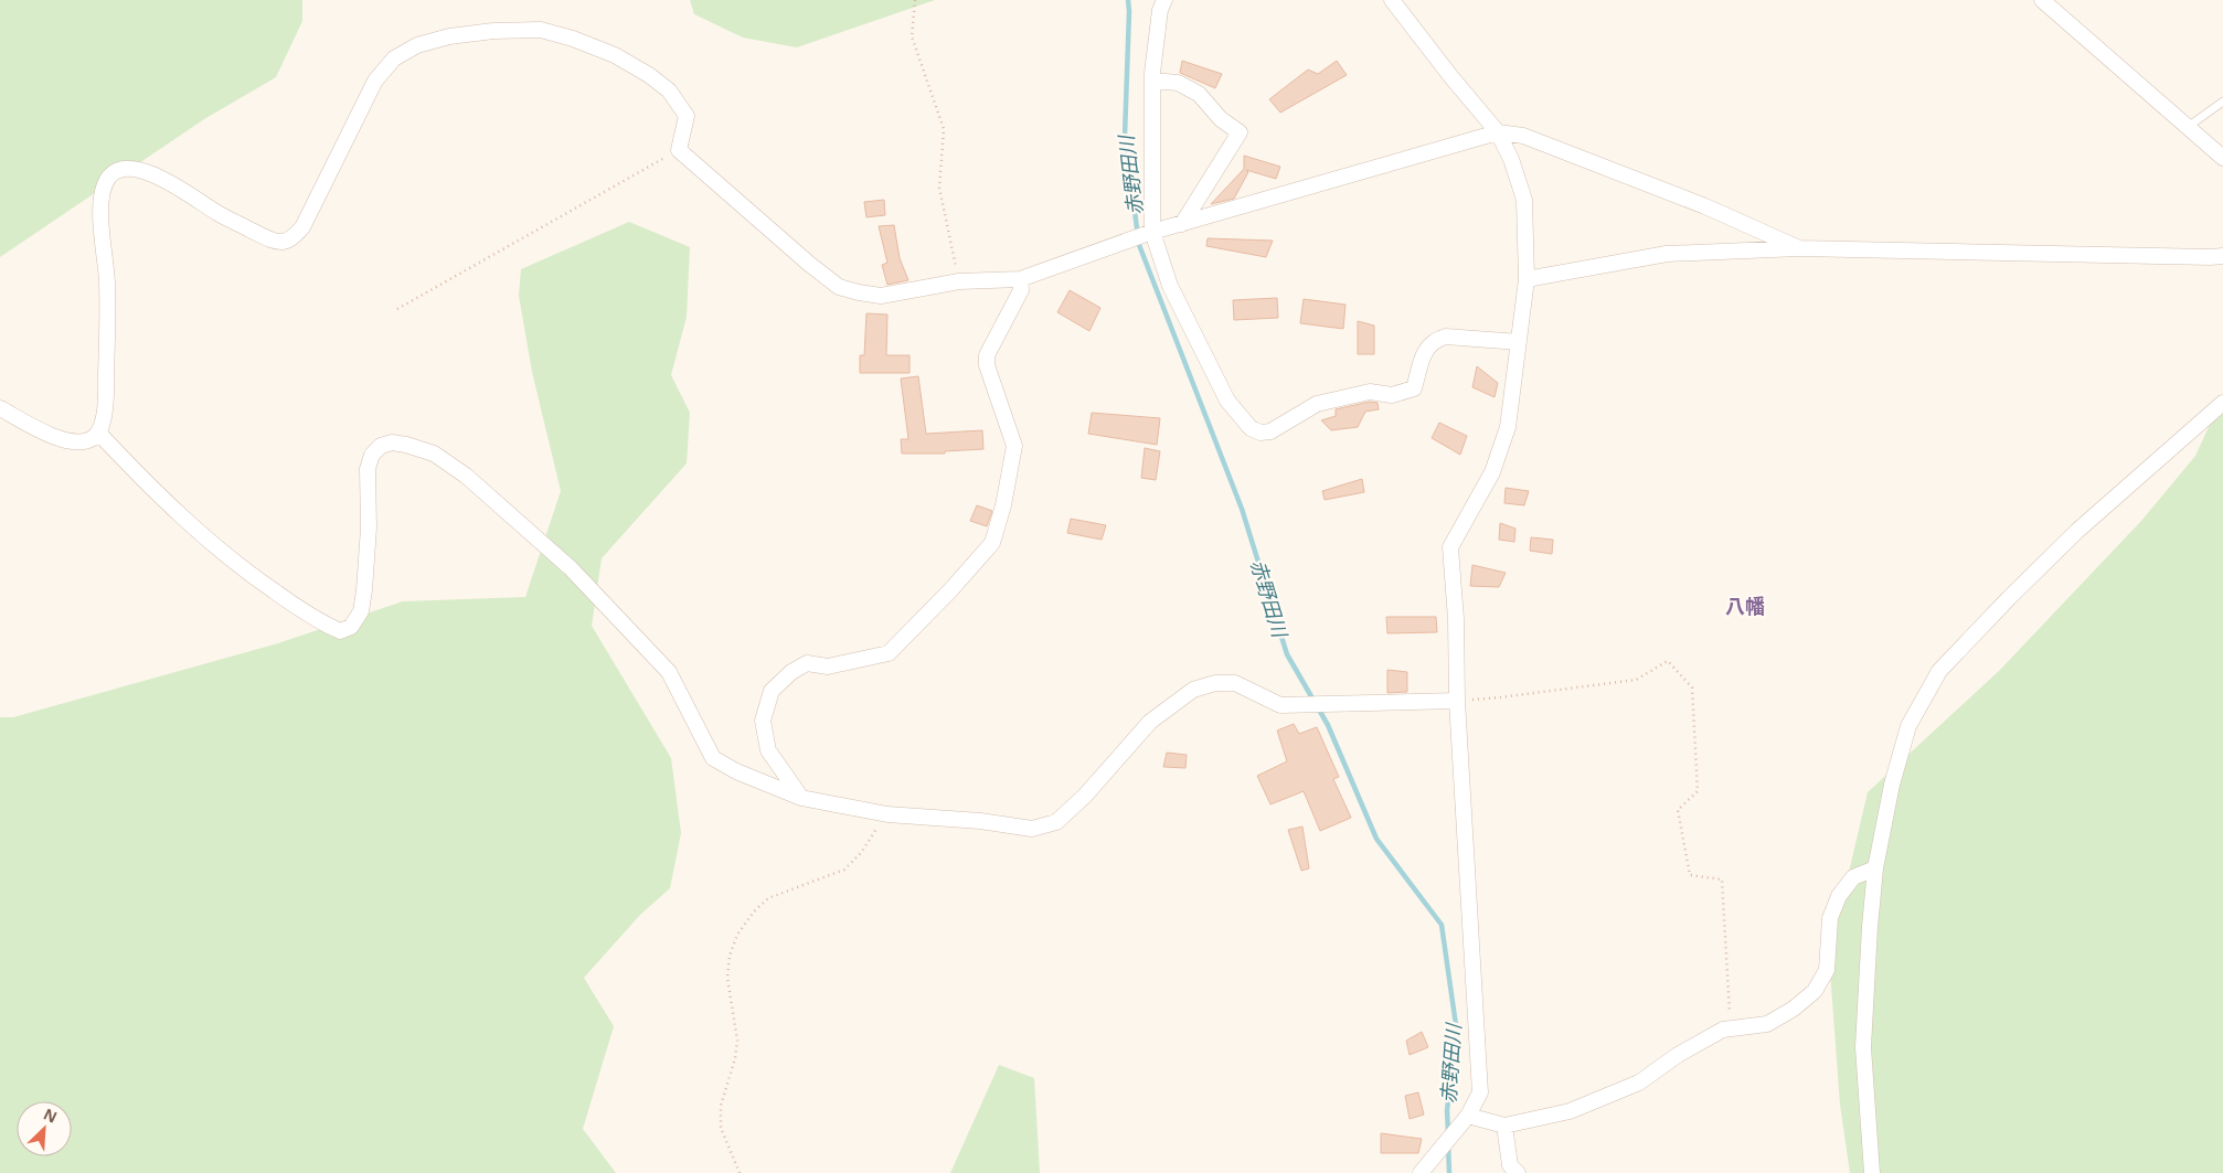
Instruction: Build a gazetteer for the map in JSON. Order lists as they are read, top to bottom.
{
  "districts": ["八幡"],
  "water": ["赤野田川"],
  "north": "top right"
}
